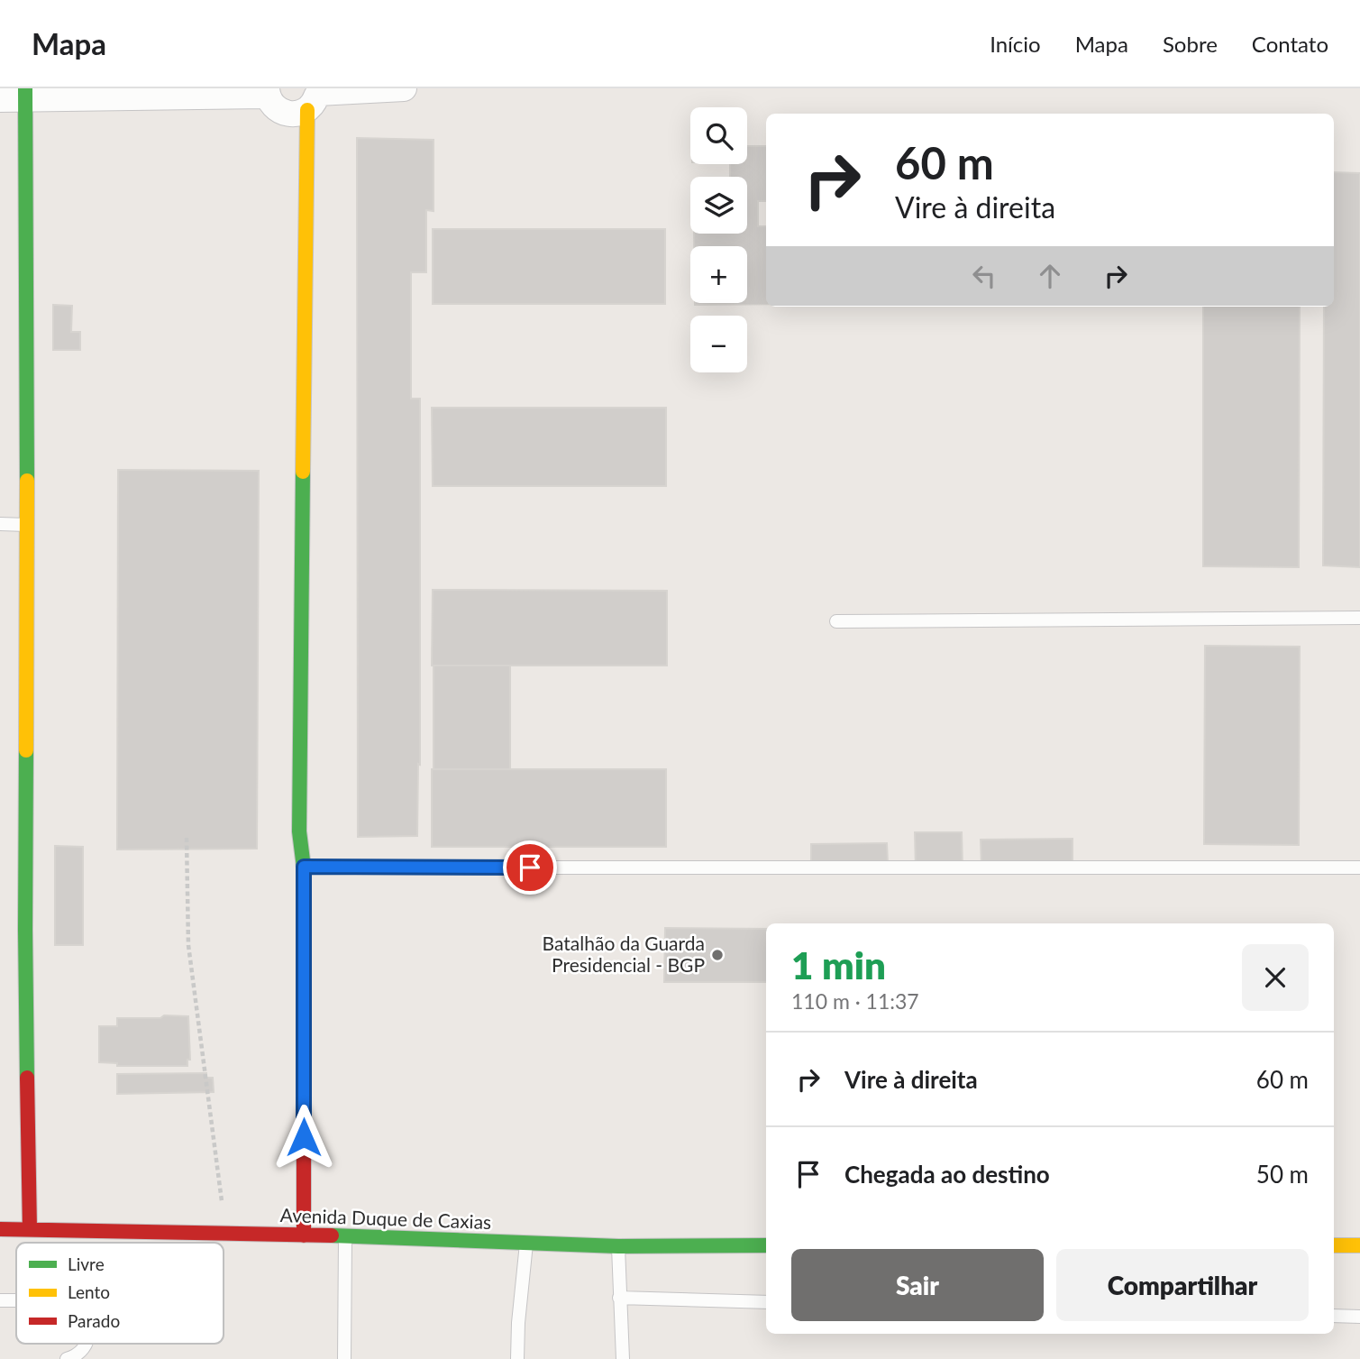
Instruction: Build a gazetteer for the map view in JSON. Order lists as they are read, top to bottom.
{
  "streets": {
    "street": ["Avenida Duque de Caxias"]
  },
  "places": ["Batalhão da Guarda Presidencial - BGP"],
  "legend": ["Livre", "Lento", "Parado"],
  "page": {
    "header": "Mapa",
    "nav": [
      "Início",
      "Mapa",
      "Sobre",
      "Contato"
    ],
    "map_buttons": ["+", "−"],
    "turn": ["60 m", "Vire à direita"],
    "heading": ["1 min", "110 m · 11:37"],
    "list": [
      {
        "name": "Vire à direita",
        "value": "60 m"
      },
      {
        "name": "Chegada ao destino",
        "value": "50 m"
      }
    ],
    "buttons": ["Sair", "Compartilhar"]
  }
}
